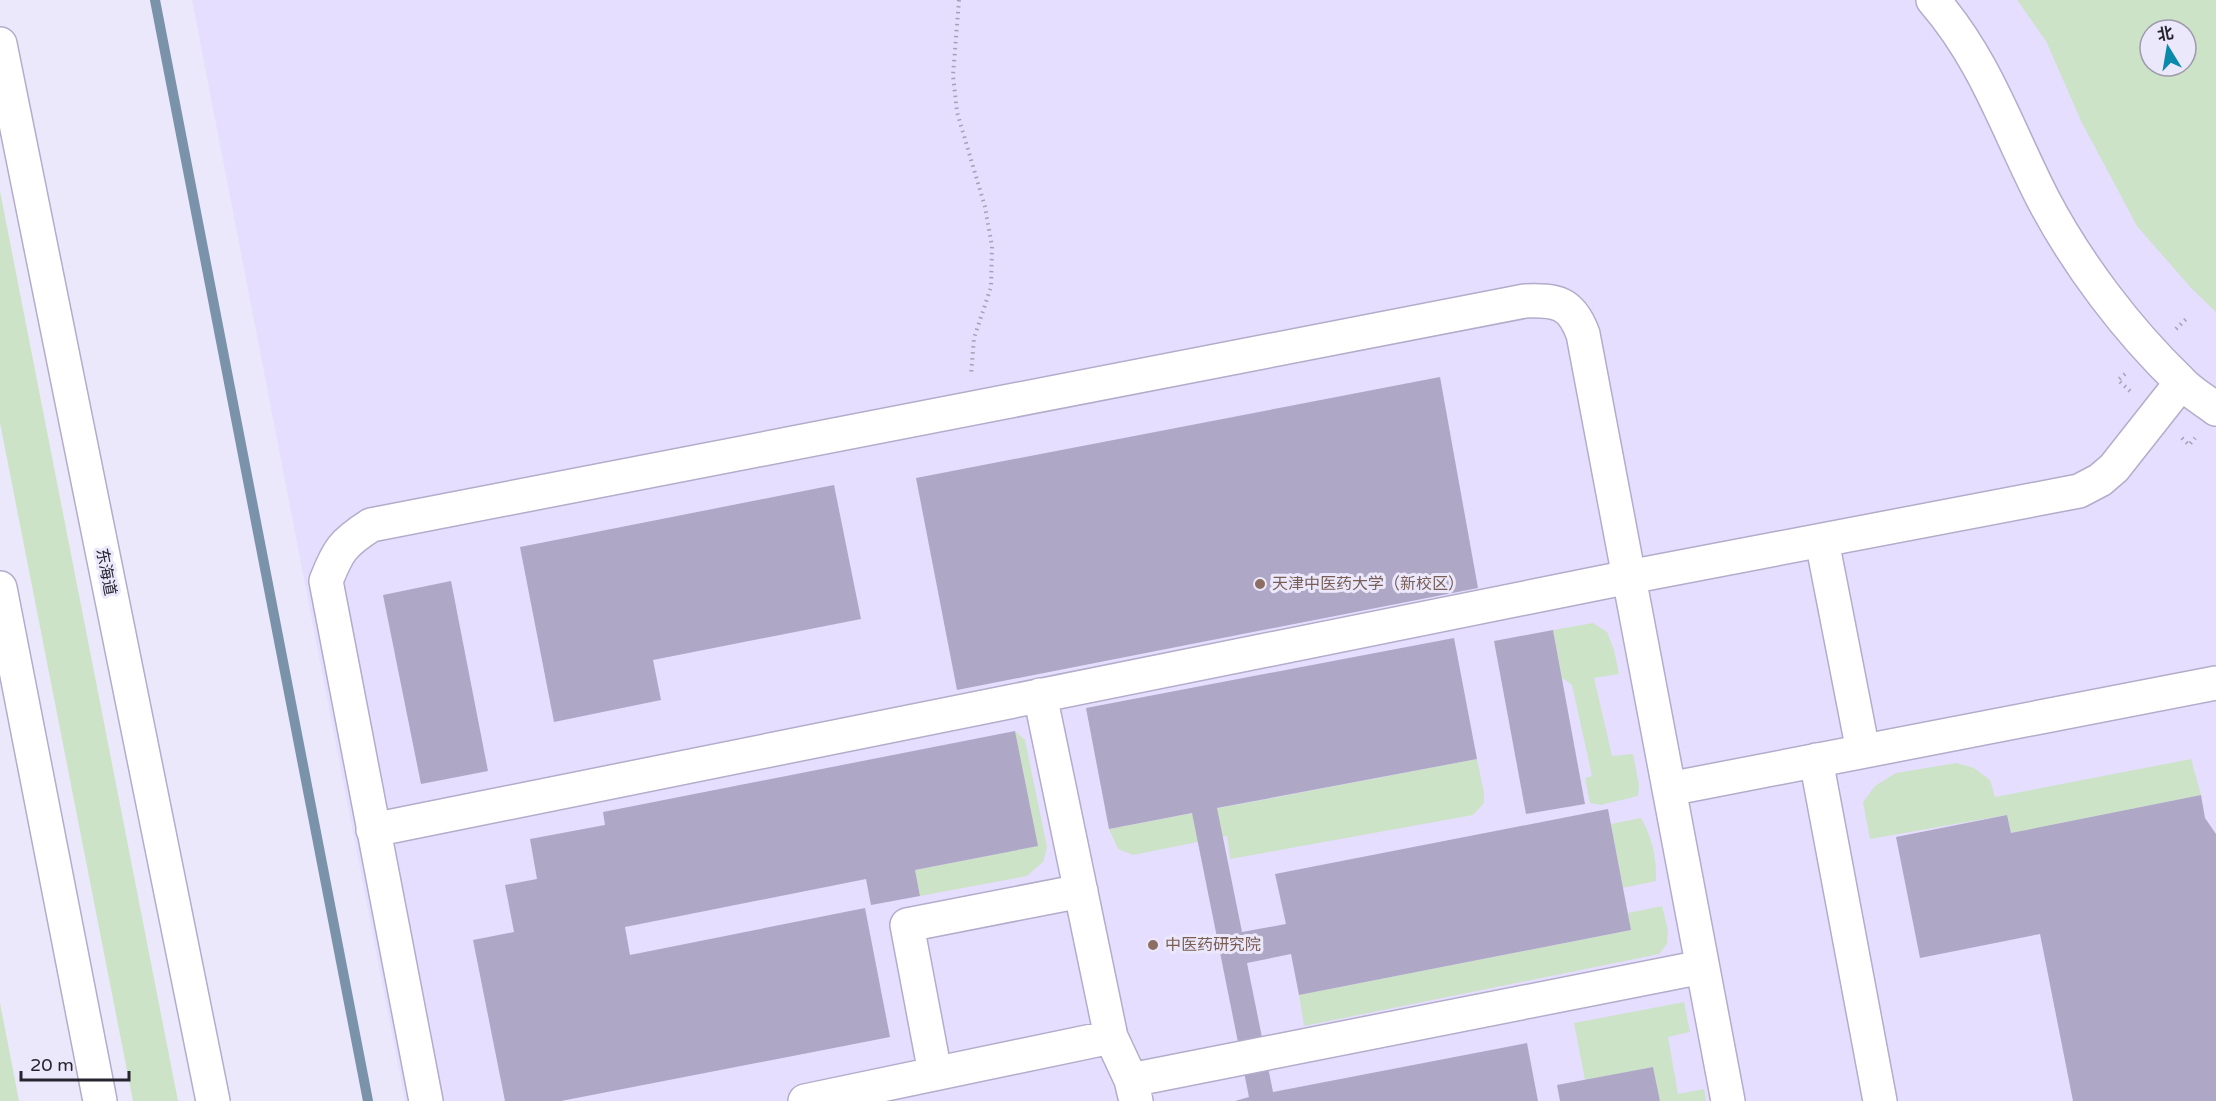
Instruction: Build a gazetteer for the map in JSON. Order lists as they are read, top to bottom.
{
  "streets": {
    "main road": ["东海道"]
  },
  "places": ["天津中医药大学（新校区）", "中医药研究院"],
  "scale_bar": "20 m",
  "north": "top"
}
